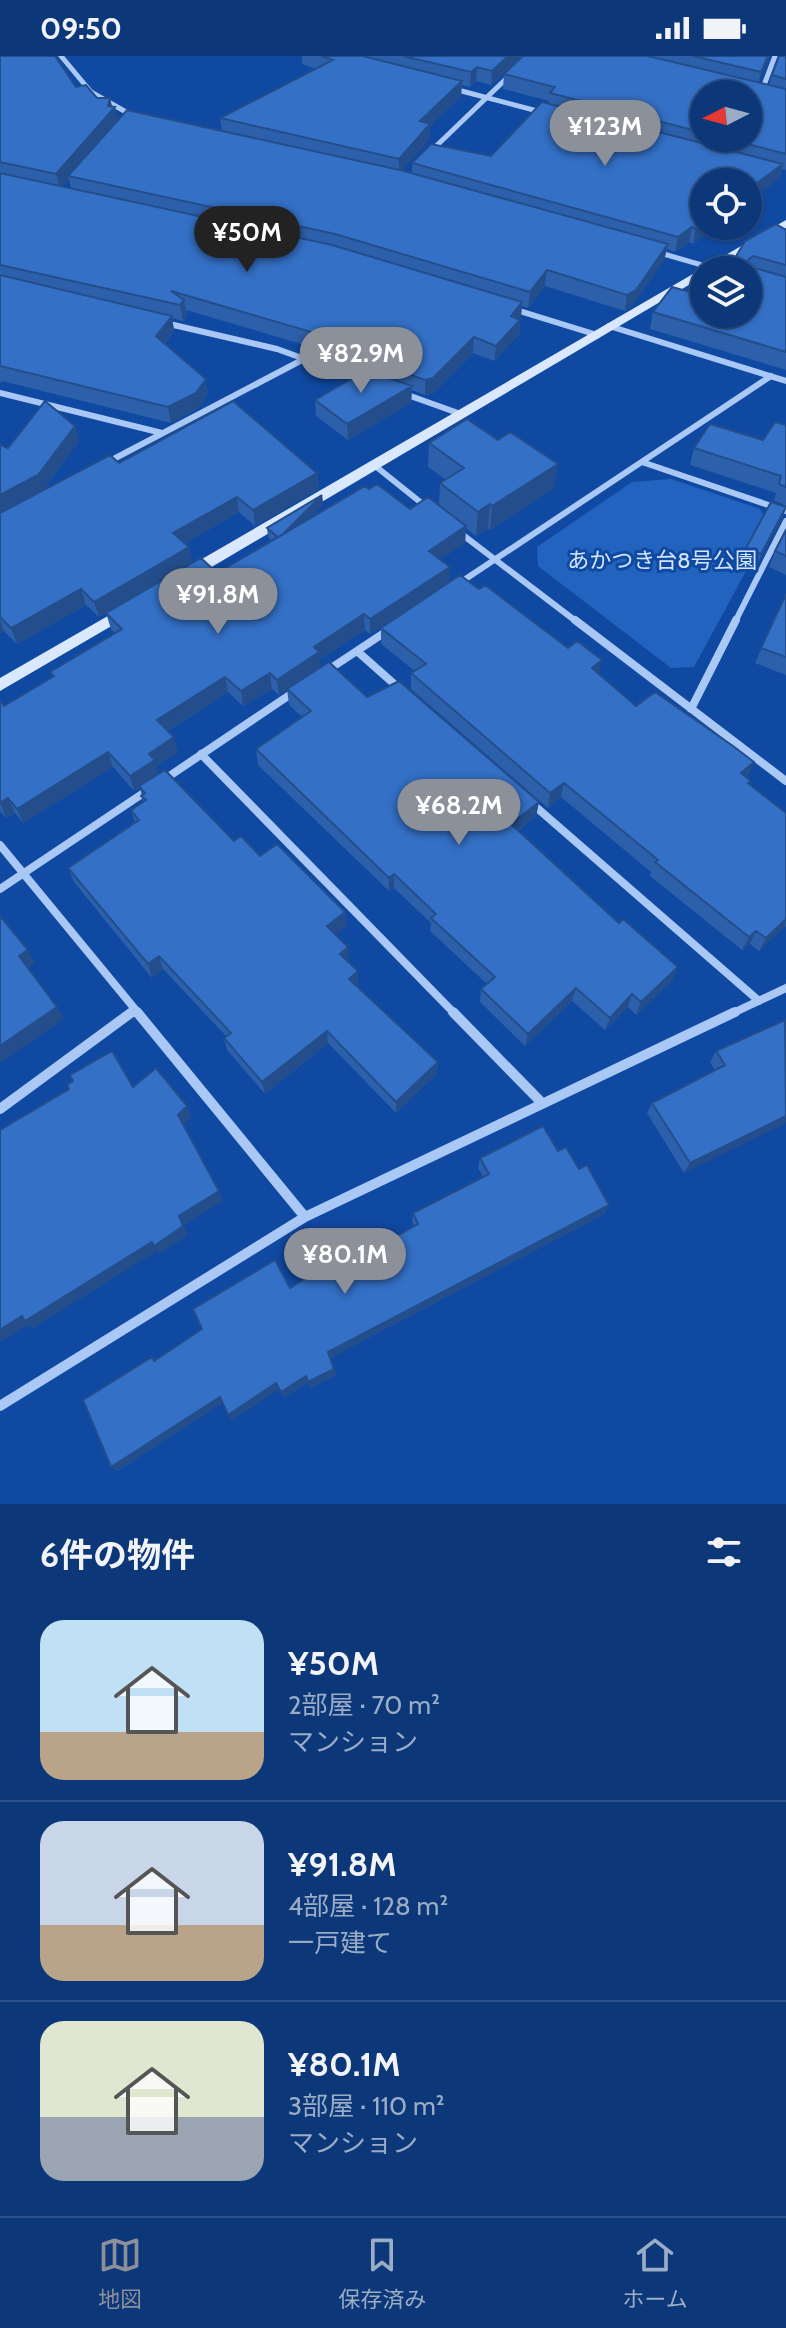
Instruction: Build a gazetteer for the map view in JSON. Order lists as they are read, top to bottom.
{
  "parks": ["あかつき台8号公園"],
  "north": "left",
  "page": {
    "status": "09:50",
    "price": [
      "¥123M",
      "¥50M",
      "¥82.9M",
      "¥91.8M",
      "¥68.2M",
      "¥80.1M"
    ],
    "heading": "6件の物件",
    "list": [
      {
        "name": "¥50M",
        "note": "2部屋 · 70 m² · マンション"
      },
      {
        "name": "¥91.8M",
        "note": "4部屋 · 128 m² · 一戸建て"
      },
      {
        "name": "¥80.1M",
        "note": "3部屋 · 110 m² · マンション"
      }
    ],
    "tabs": ["地図", "保存済み", "ホーム"]
  }
}
